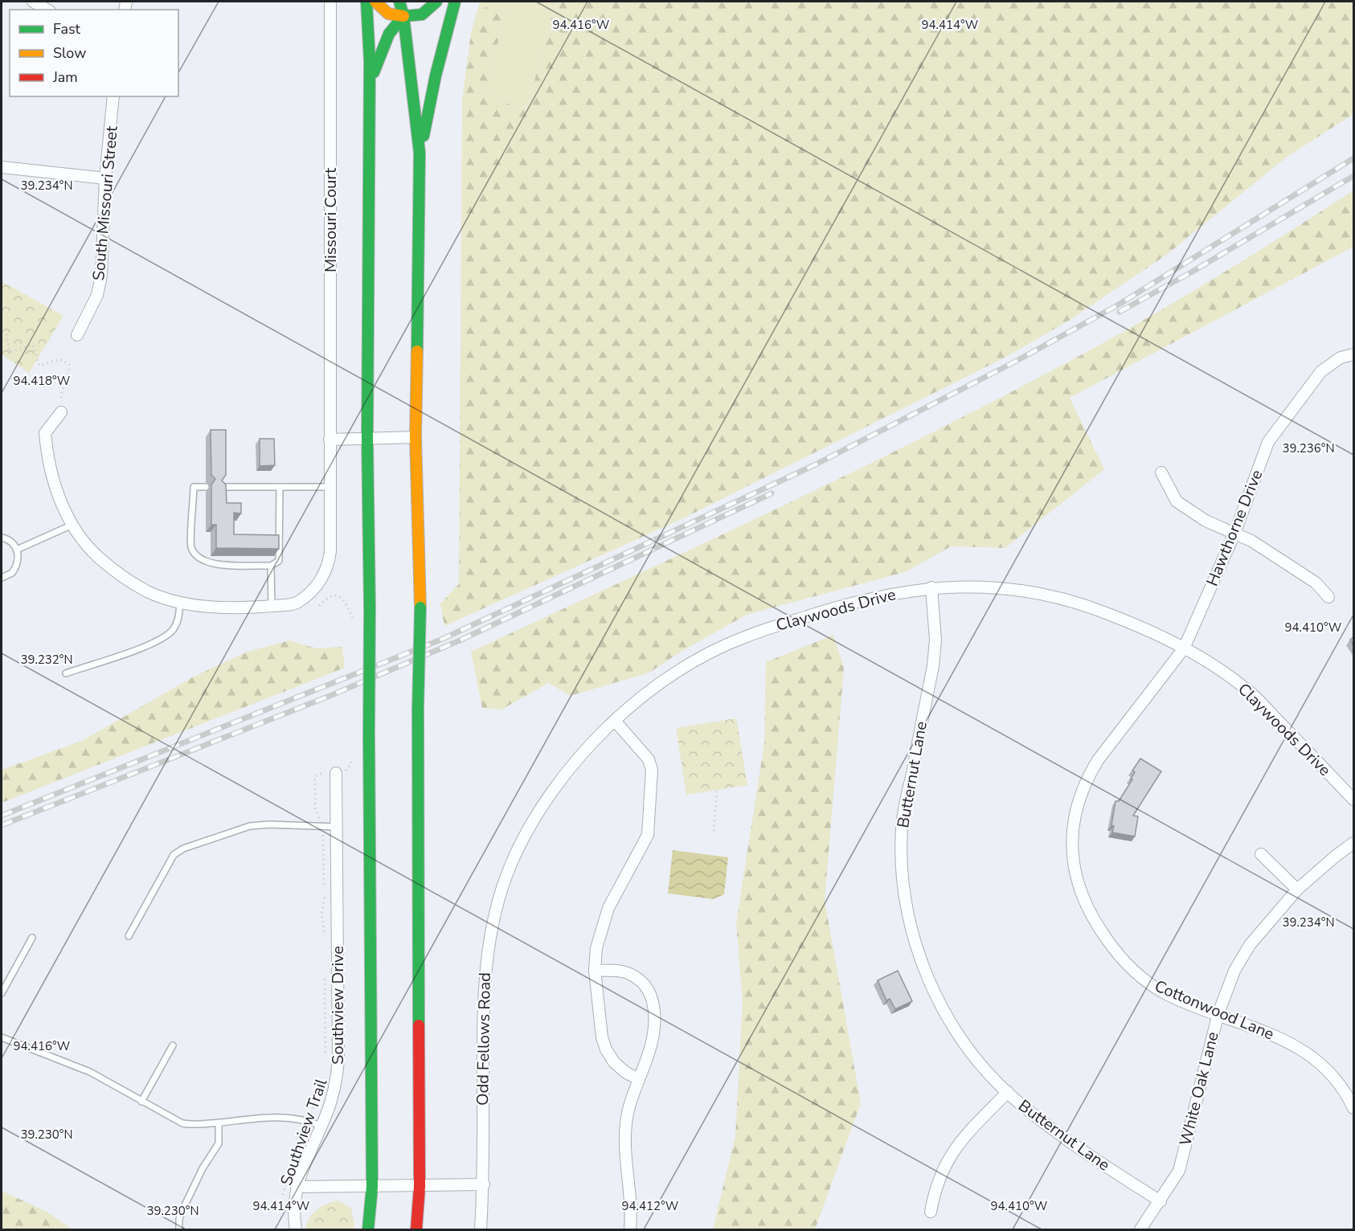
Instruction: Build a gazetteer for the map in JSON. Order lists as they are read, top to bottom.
{
  "streets": {
    "street": [
      "South Missouri Street",
      "Missouri Court",
      "Hawthorne Drive",
      "Claywoods Drive",
      "Butternut Lane",
      "Southview Drive",
      "Cottonwood Lane",
      "Odd Fellows Road",
      "White Oak Lane"
    ],
    "path": ["Southview Trail"]
  },
  "crossings": [
    ["Hawthorne Drive", "Claywoods Drive"],
    ["Hawthorne Drive", "Cottonwood Lane"],
    ["Claywoods Drive", "Butternut Lane"],
    ["Claywoods Drive", "Cottonwood Lane"],
    ["Claywoods Drive", "Odd Fellows Road"],
    ["Butternut Lane", "White Oak Lane"],
    ["Cottonwood Lane", "White Oak Lane"]
  ],
  "legend": ["Fast", "Slow", "Jam"],
  "coordinates": [
    "94.416°W",
    "94.414°W",
    "39.234°N",
    "94.418°W",
    "39.236°N",
    "94.410°W",
    "39.232°N",
    "39.230°N",
    "94.412°W"
  ]
}
